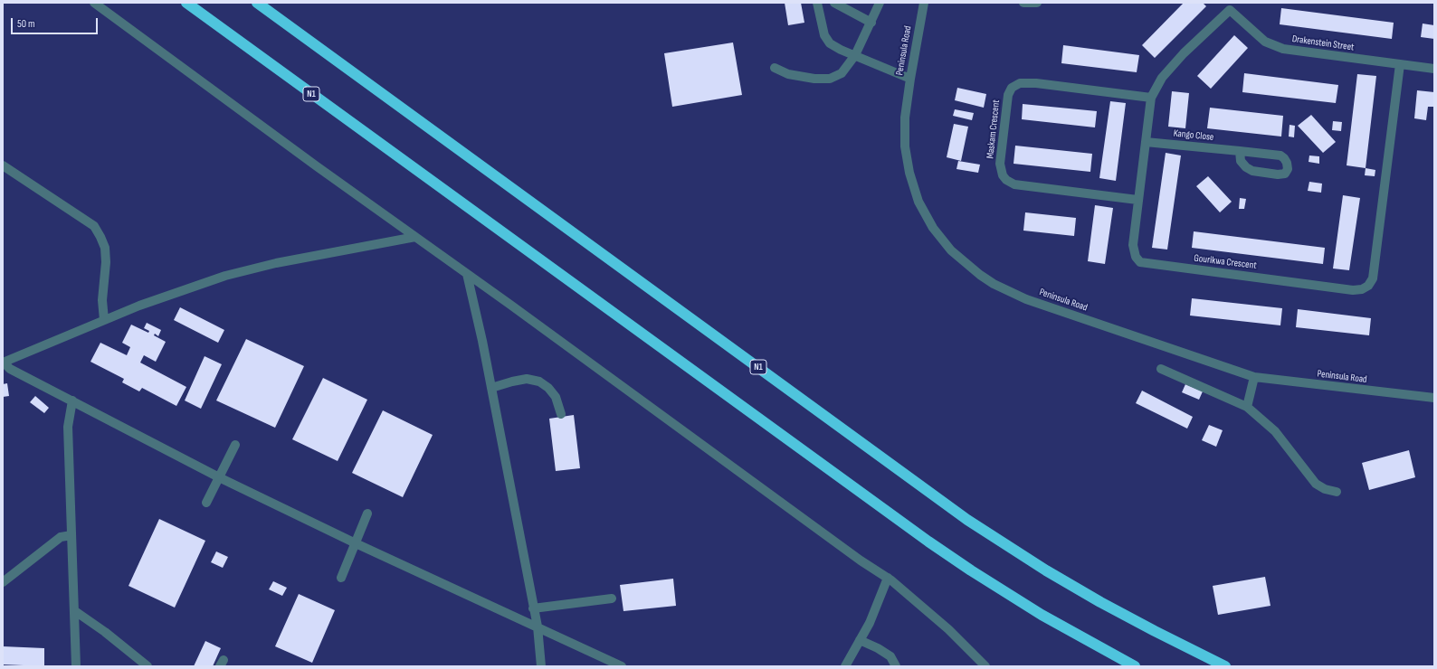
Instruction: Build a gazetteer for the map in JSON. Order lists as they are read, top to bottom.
{
  "streets": {
    "highway": ["N1"],
    "street": [
      "Drakenstein Street",
      "Peninsula Road",
      "Maskam Crescent",
      "Kango Close",
      "Gourikwa Crescent"
    ]
  },
  "crossings": [
    ["Drakenstein Street", "Gourikwa Crescent"],
    ["Maskam Crescent", "Gourikwa Crescent"],
    ["Kango Close", "Gourikwa Crescent"]
  ],
  "scale_bar": "50 m"
}
